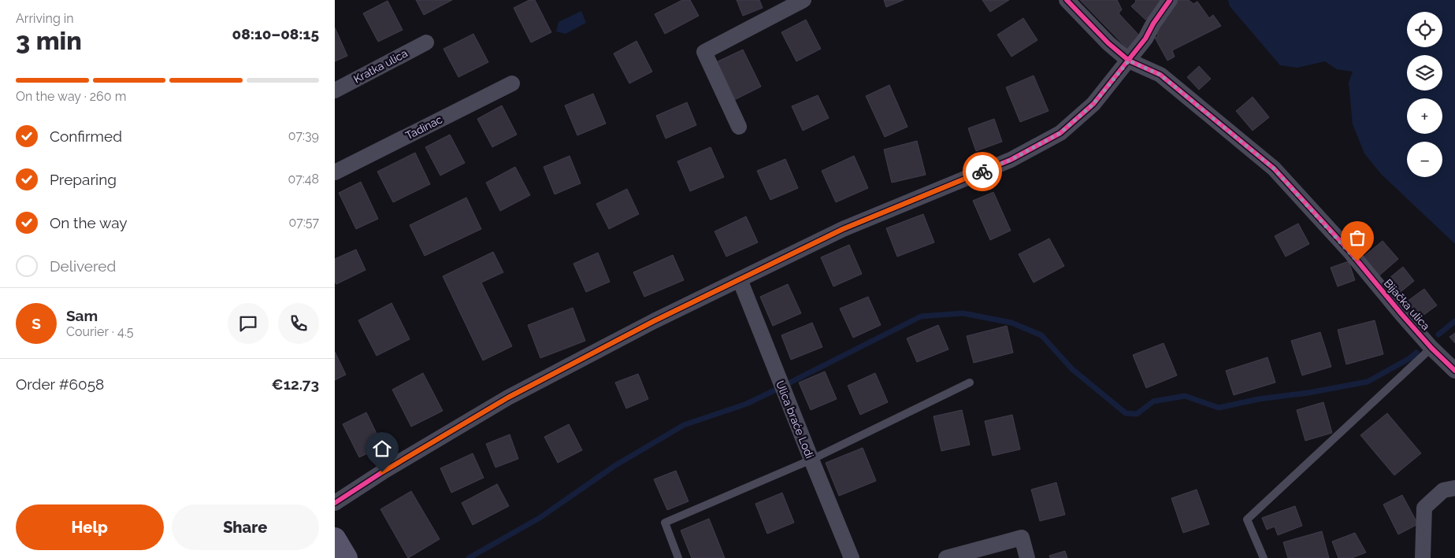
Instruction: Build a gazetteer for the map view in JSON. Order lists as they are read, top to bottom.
{
  "streets": {
    "street": [
      "Kratka ulica",
      "Tadinac",
      "Bijačka ulica",
      "Ulica braće Lodi"
    ]
  },
  "page": {
    "heading": ["3 min", "Arriving in", "08:10–08:15"],
    "panel": [
      "Sam",
      "Courier · 4.5",
      "Order #6058",
      "€12.73"
    ],
    "map_buttons": ["+", "−"],
    "bar": "On the way · 260 m",
    "list": [
      ["Confirmed", "07:39"],
      ["Preparing", "07:48"],
      ["On the way", "07:57"],
      "Delivered"
    ],
    "round": "S",
    "buttons": ["Help", "Share"]
  }
}
